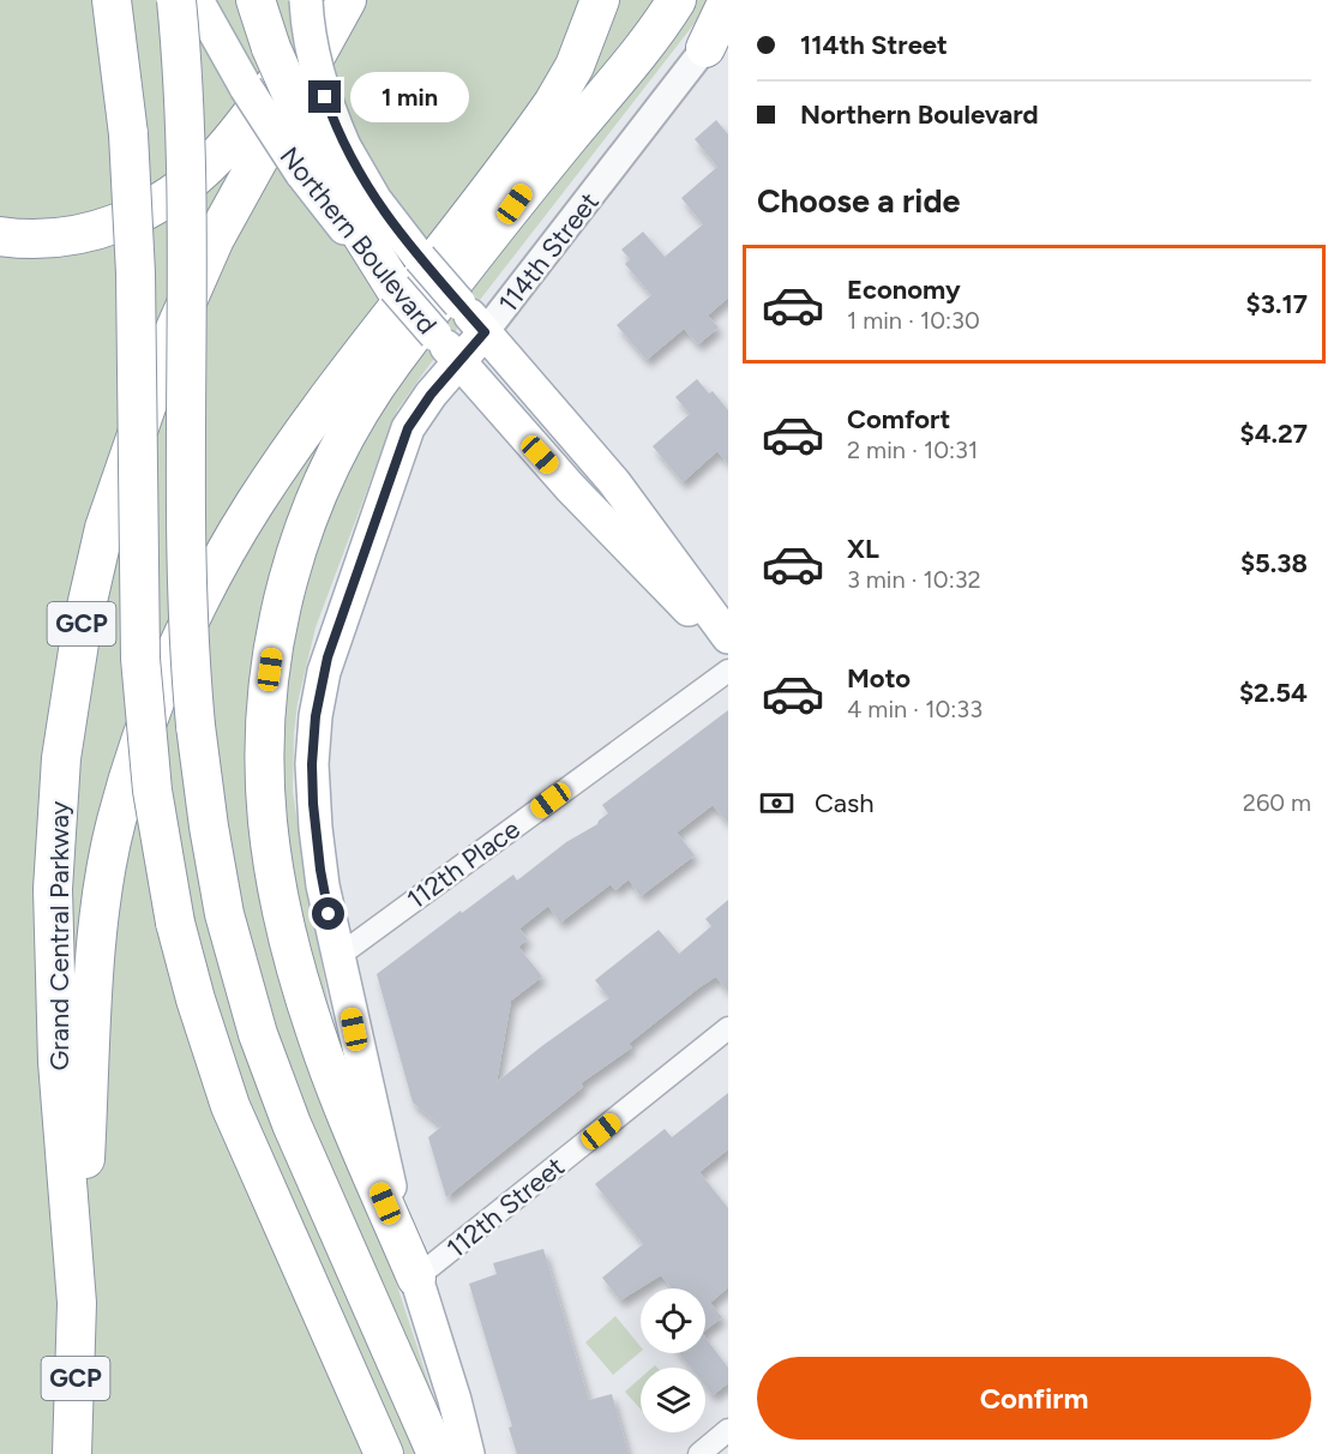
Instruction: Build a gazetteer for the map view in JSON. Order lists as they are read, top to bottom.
{
  "streets": {
    "highway": ["GCP", "Grand Central Parkway"],
    "main road": ["Northern Boulevard", "114th Street"],
    "street": ["112th Place", "112th Street"]
  },
  "crossings": [
    ["Northern Boulevard", "114th Street"],
    ["114th Street", "112th Place"],
    ["114th Street", "112th Street"]
  ],
  "page": {
    "banner": ["114th Street", "Northern Boulevard"],
    "bubble": "1 min",
    "heading": "Choose a ride",
    "list": [
      {
        "name": "Economy",
        "note": "1 min · 10:30",
        "value": "$3.17"
      },
      {
        "name": "Comfort",
        "note": "2 min · 10:31",
        "value": "$4.27"
      },
      {
        "name": "XL",
        "note": "3 min · 10:32",
        "value": "$5.38"
      },
      {
        "name": "Moto",
        "note": "4 min · 10:33",
        "value": "$2.54"
      }
    ],
    "pay": ["Cash", "260 m"],
    "buttons": "Confirm"
  }
}
